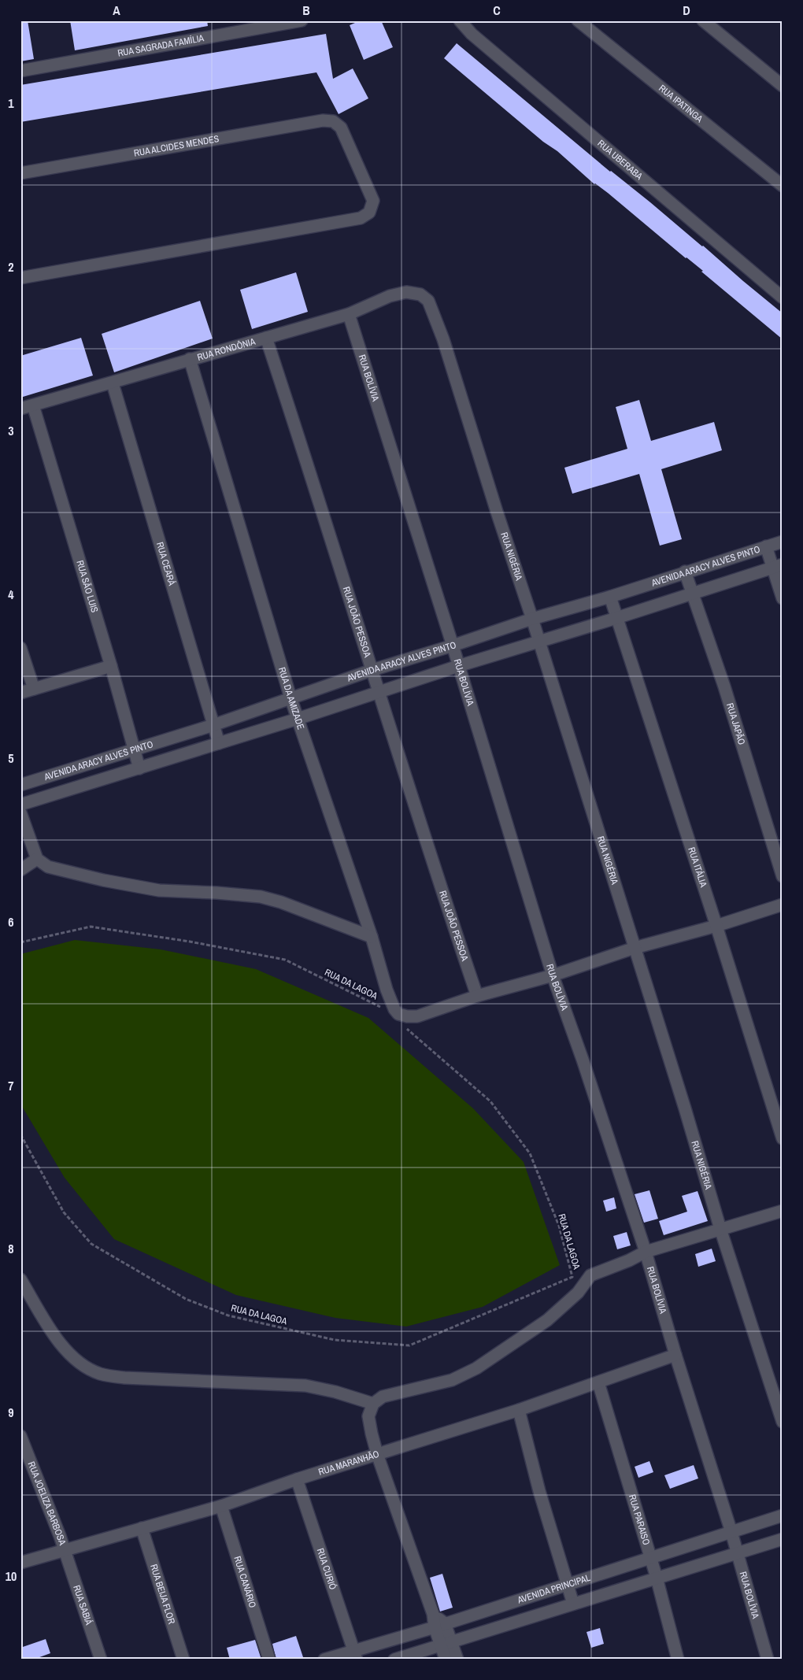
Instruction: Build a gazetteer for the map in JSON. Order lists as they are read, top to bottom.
{
  "streets": {
    "street": [
      "RUA SAGRADA FAMÍLIA",
      "RUA IPATINGA",
      "RUA ALCIDES MENDES",
      "RUA UBERABA",
      "RUA RONDÔNIA",
      "RUA BOLÍVIA",
      "RUA NIGÉRIA",
      "RUA CEARÁ",
      "AVENIDA ARACY ALVES PINTO",
      "RUA SÃO LUIS",
      "RUA JOÃO PESSOA",
      "RUA DA AMIZADE",
      "RUA JAPÃO",
      "RUA ITÁLIA",
      "RUA MARANHÃO",
      "RUA JOELIZA BARBOSA",
      "RUA PARAISO",
      "RUA CURIÓ",
      "RUA CANÁRIO",
      "AVENIDA PRINCIPAL",
      "RUA BEIJA FLOR",
      "RUA SABIÁ"
    ],
    "path": ["RUA DA LAGOA"]
  },
  "crossings": [
    ["RUA RONDÔNIA", "RUA BOLÍVIA"],
    ["RUA RONDÔNIA", "RUA NIGÉRIA"],
    ["RUA RONDÔNIA", "RUA CEARÁ"],
    ["RUA RONDÔNIA", "RUA SÃO LUIS"],
    ["RUA RONDÔNIA", "RUA JOÃO PESSOA"],
    ["RUA RONDÔNIA", "RUA DA AMIZADE"],
    ["RUA BOLÍVIA", "AVENIDA ARACY ALVES PINTO"],
    ["RUA BOLÍVIA", "RUA MARANHÃO"],
    ["RUA BOLÍVIA", "AVENIDA PRINCIPAL"],
    ["RUA NIGÉRIA", "AVENIDA ARACY ALVES PINTO"],
    ["RUA CEARÁ", "AVENIDA ARACY ALVES PINTO"],
    ["AVENIDA ARACY ALVES PINTO", "RUA SÃO LUIS"],
    ["AVENIDA ARACY ALVES PINTO", "RUA JOÃO PESSOA"],
    ["AVENIDA ARACY ALVES PINTO", "RUA DA AMIZADE"],
    ["AVENIDA ARACY ALVES PINTO", "RUA JAPÃO"],
    ["AVENIDA ARACY ALVES PINTO", "RUA ITÁLIA"],
    ["RUA JOÃO PESSOA", "RUA DA AMIZADE"],
    ["RUA MARANHÃO", "RUA JOELIZA BARBOSA"],
    ["RUA MARANHÃO", "RUA PARAISO"],
    ["RUA MARANHÃO", "RUA CURIÓ"],
    ["RUA MARANHÃO", "RUA CANÁRIO"],
    ["RUA MARANHÃO", "RUA BEIJA FLOR"],
    ["RUA MARANHÃO", "RUA SABIÁ"],
    ["RUA JOELIZA BARBOSA", "RUA SABIÁ"],
    ["RUA PARAISO", "AVENIDA PRINCIPAL"],
    ["RUA CURIÓ", "AVENIDA PRINCIPAL"]
  ],
  "grid": {
    "columns": [
      "A",
      "B",
      "C",
      "D"
    ],
    "rows": [
      "1",
      "2",
      "3",
      "4",
      "5",
      "6",
      "7",
      "8",
      "9",
      "10"
    ]
  }
}
